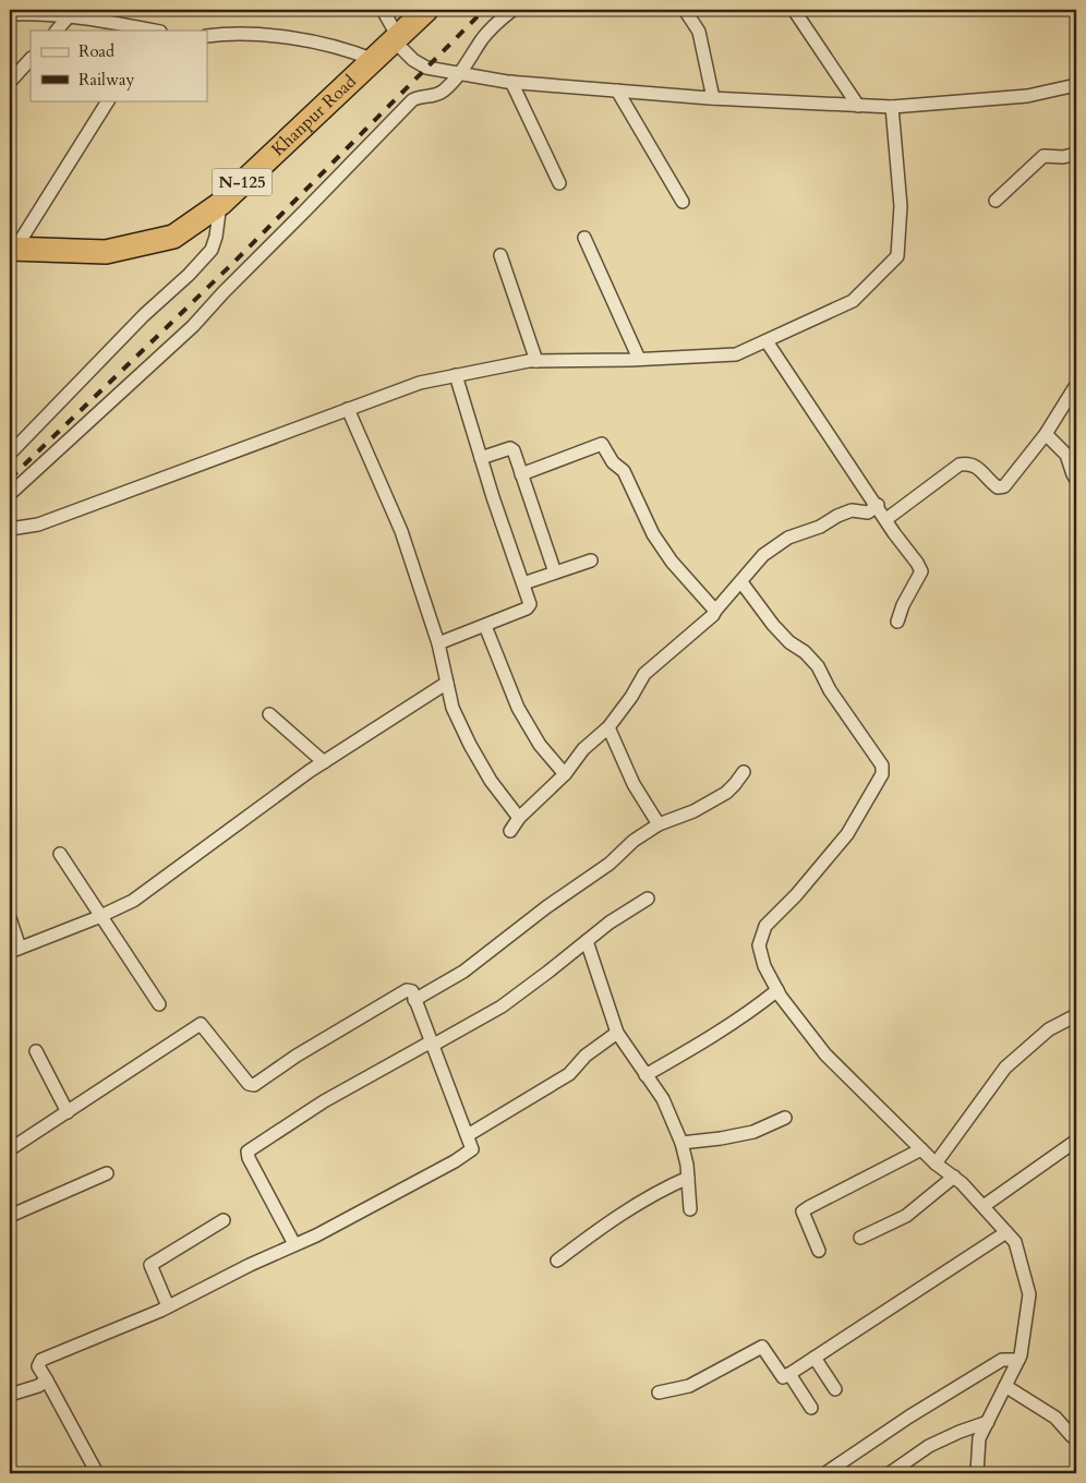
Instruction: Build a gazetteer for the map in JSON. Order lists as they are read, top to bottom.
{
  "streets": {
    "highway": ["Khanpur Road", "N-125"]
  },
  "legend": ["Road", "Railway"]
}
